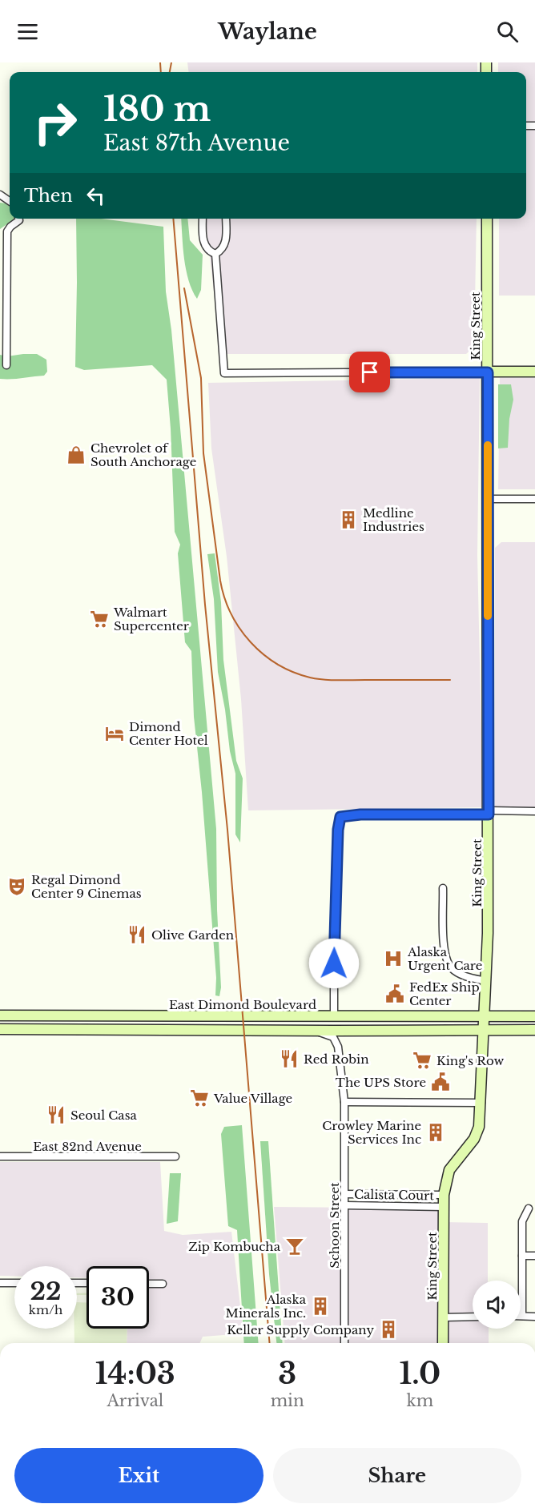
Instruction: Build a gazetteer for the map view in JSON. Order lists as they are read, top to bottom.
{
  "streets": {
    "street": [
      "King Street",
      "East Dimond Boulevard",
      "East 82nd Avenue",
      "Calista Court",
      "Schoon Street"
    ]
  },
  "crossings": [
    ["King Street", "East Dimond Boulevard"],
    ["King Street", "Calista Court"],
    ["Calista Court", "Schoon Street"]
  ],
  "places": {
    "shop": ["Chevrolet of South Anchorage"],
    "building": [
      "Medline Industries",
      "Crowley Marine Services Inc",
      "Alaska Minerals Inc.",
      "Keller Supply Company"
    ],
    "supermarket": ["Walmart Supercenter", "King's Row", "Value Village"],
    "hotel": ["Dimond Center Hotel"],
    "theatre": ["Regal Dimond Center 9 Cinemas"],
    "restaurant": ["Olive Garden", "Red Robin", "Seoul Casa"],
    "hospital": ["Alaska Urgent Care"],
    "public building": ["FedEx Ship Center", "The UPS Store"],
    "bar": ["Zip Kombucha"]
  },
  "page": {
    "header": "Waylane",
    "turn": ["180 m", "East 87th Avenue"],
    "then": "Then",
    "speed": "22 km/h",
    "limit": "30",
    "eta": [
      "14:03",
      "Arrival",
      "3",
      "min",
      "1.0",
      "km"
    ],
    "buttons": ["Exit", "Share"]
  }
}
